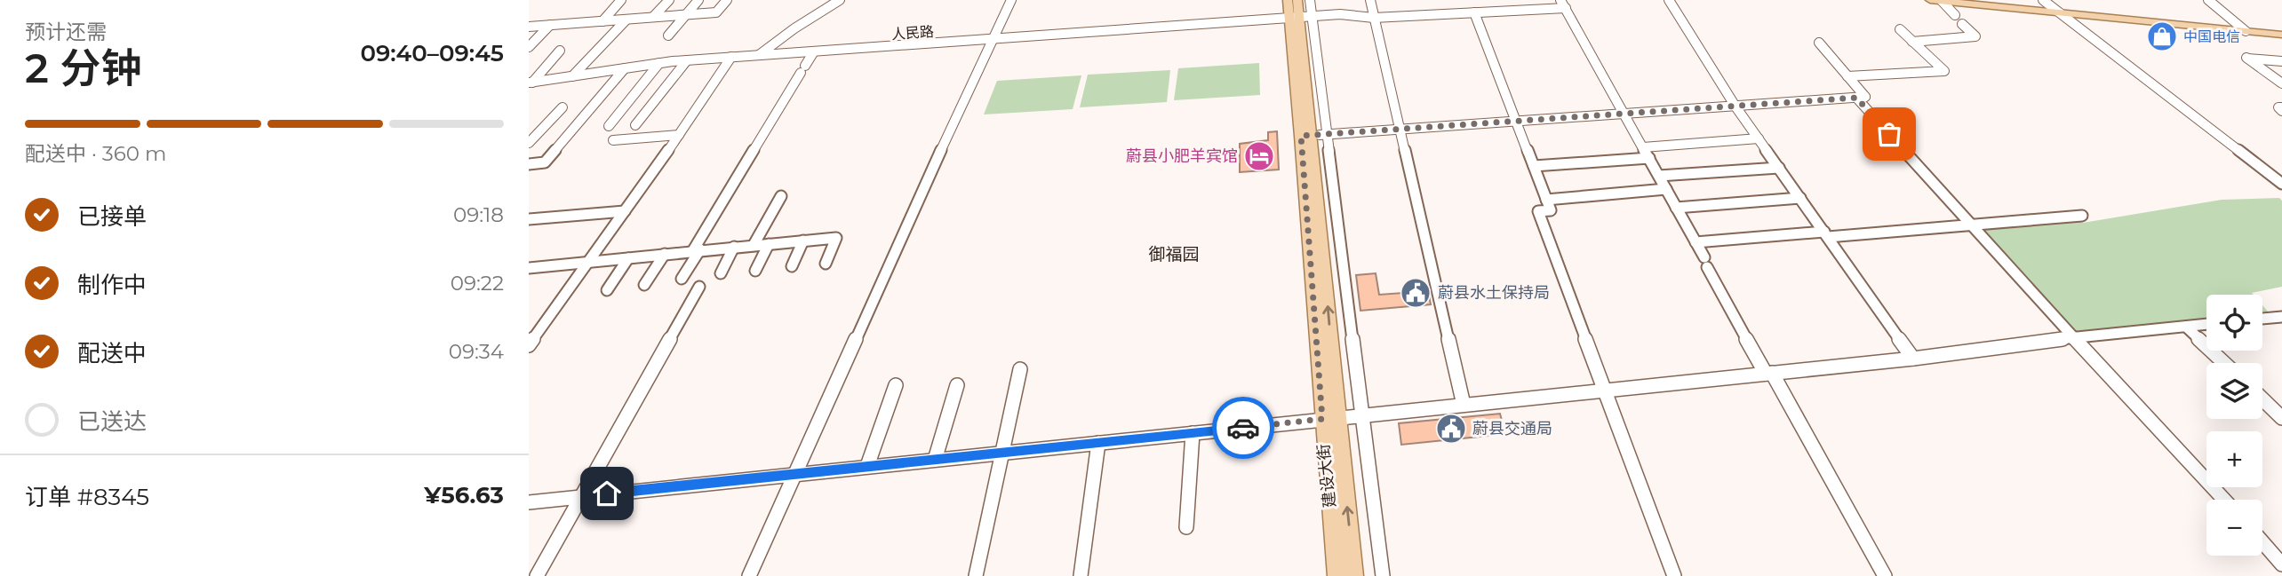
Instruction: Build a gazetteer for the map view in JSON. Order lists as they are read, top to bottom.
{
  "streets": {
    "main road": ["建设大街"],
    "street": ["人民路"]
  },
  "crossings": [
    ["人民路", "建设大街"]
  ],
  "districts": ["御福园"],
  "places": {
    "shop": ["中国电信"],
    "hotel": ["蔚县小肥羊宾馆"],
    "public building": ["蔚县水土保持局", "蔚县交通局"]
  },
  "page": {
    "heading": ["2 分钟", "预计还需", "09:40–09:45"],
    "panel": ["订单 #8345", "¥56.63"],
    "bar": "配送中 · 360 m",
    "list": [
      ["已接单", "09:18"],
      ["制作中", "09:22"],
      ["配送中", "09:34"],
      "已送达"
    ],
    "map_buttons": ["+", "−"]
  }
}
